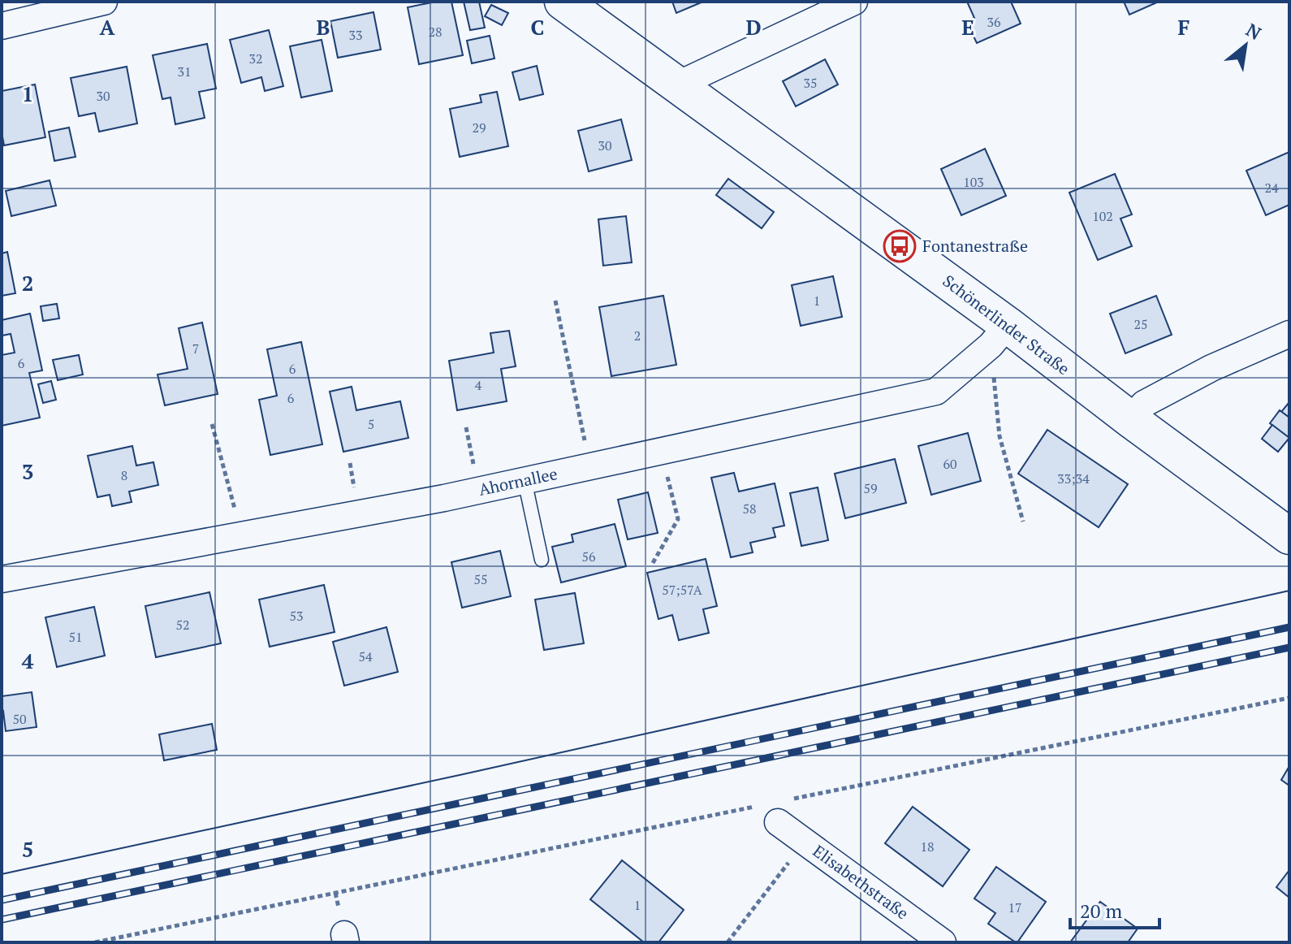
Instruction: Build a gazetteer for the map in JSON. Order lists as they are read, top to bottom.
{
  "streets": {
    "street": ["Schönerlinder Straße", "Ahornallee", "Elisabethstraße"]
  },
  "crossings": [
    ["Schönerlinder Straße", "Ahornallee"]
  ],
  "places": {
    "bus stop": ["Fontanestraße"]
  },
  "house_numbers": [
    "36",
    "28",
    "33",
    "32",
    "31",
    "35",
    "30",
    "29",
    "30",
    "103",
    "24",
    "102",
    "1",
    "25",
    "2",
    "7",
    "6",
    "6",
    "4",
    "6",
    "5",
    "60",
    "8",
    "33;34",
    "59",
    "58",
    "56",
    "55",
    "57;57A",
    "53",
    "52",
    "51",
    "54",
    "50",
    "18",
    "1",
    "17"
  ],
  "scale_bar": "20 m",
  "north": "top right",
  "grid": {
    "columns": [
      "A",
      "B",
      "C",
      "D",
      "E",
      "F"
    ],
    "rows": [
      "1",
      "2",
      "3",
      "4",
      "5"
    ]
  }
}
